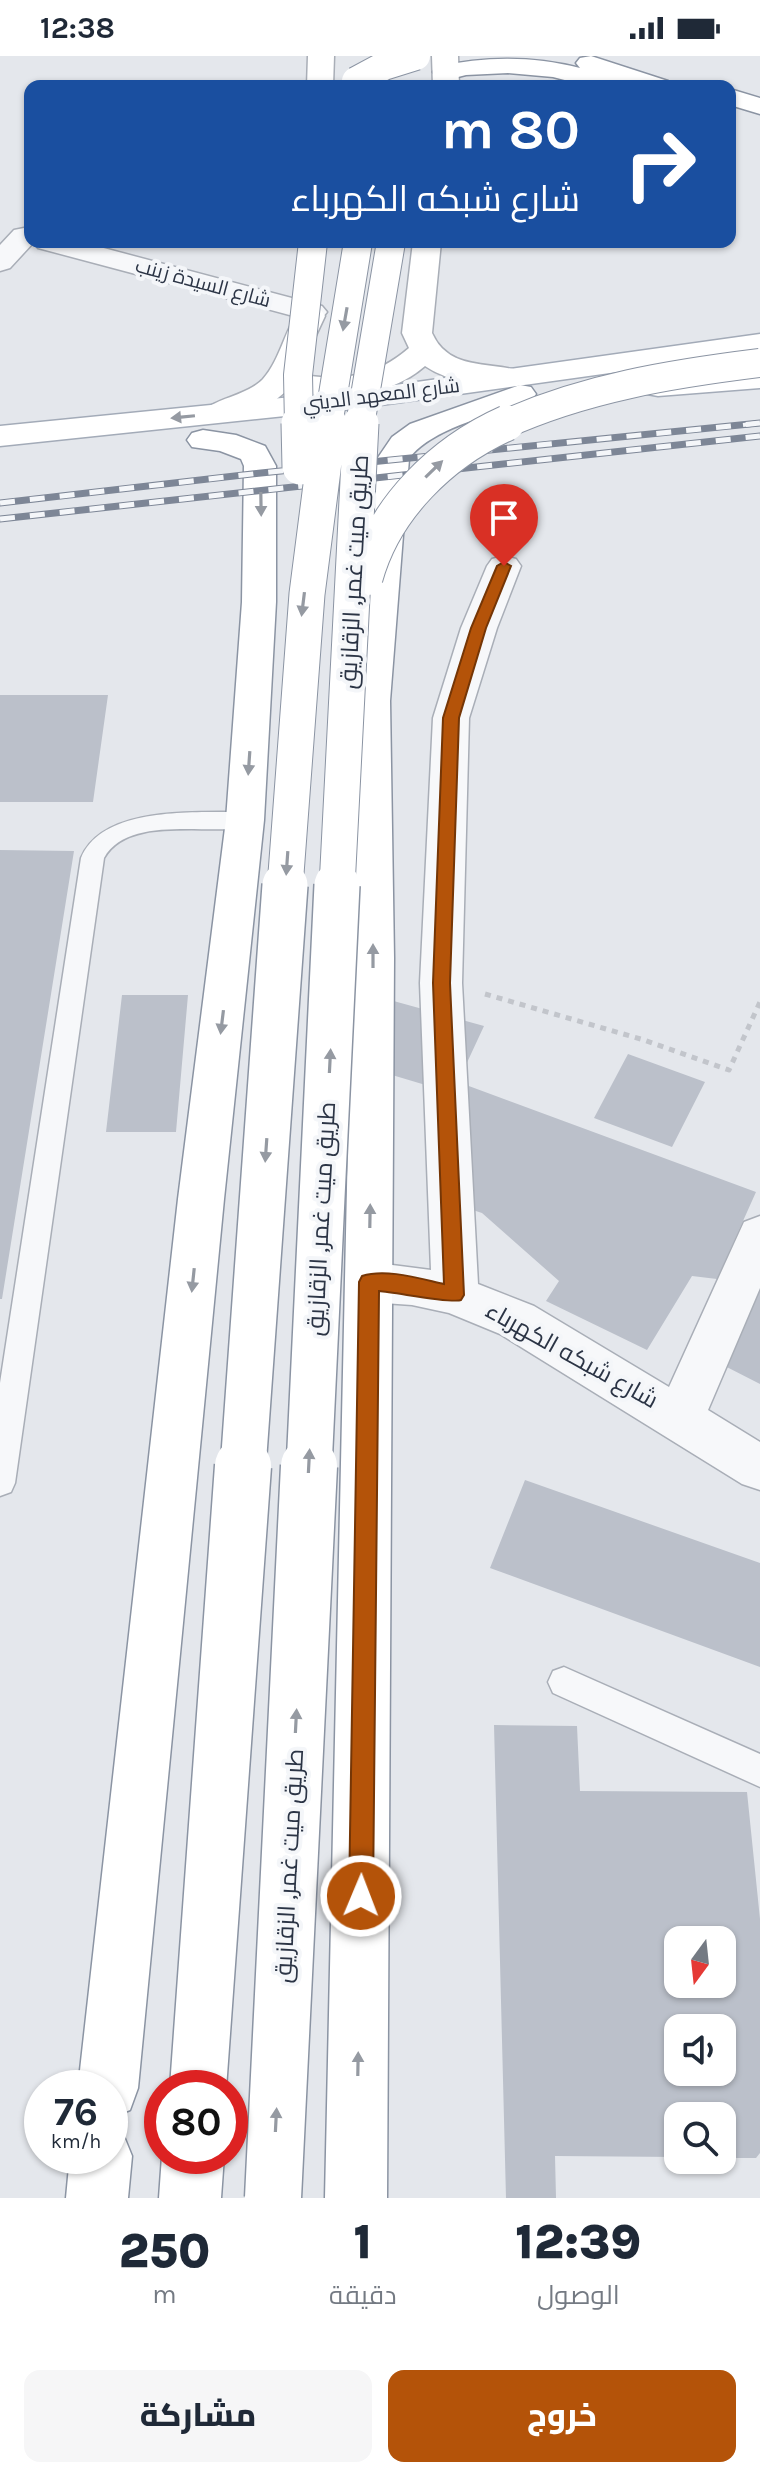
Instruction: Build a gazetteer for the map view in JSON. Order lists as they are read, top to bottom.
{
  "streets": {
    "main road": ["شارع المعهد الديني", "طريق ميت غمر, الزقازيق"],
    "street": ["شارع السيدة زينب", "شارع شبكه الكهرباء"]
  },
  "crossings": [
    ["شارع المعهد الديني", "طريق ميت غمر, الزقازيق"],
    ["طريق ميت غمر, الزقازيق", "شارع شبكه الكهرباء"]
  ],
  "north": "bottom",
  "page": {
    "status": "12:38",
    "turn": ["80 m", "شارع شبكه الكهرباء"],
    "speed": "76 km/h",
    "limit": "80",
    "eta": [
      "12:39",
      "الوصول",
      "1",
      "دقيقة",
      "250",
      "m"
    ],
    "buttons": ["خروج", "مشاركة"]
  }
}
